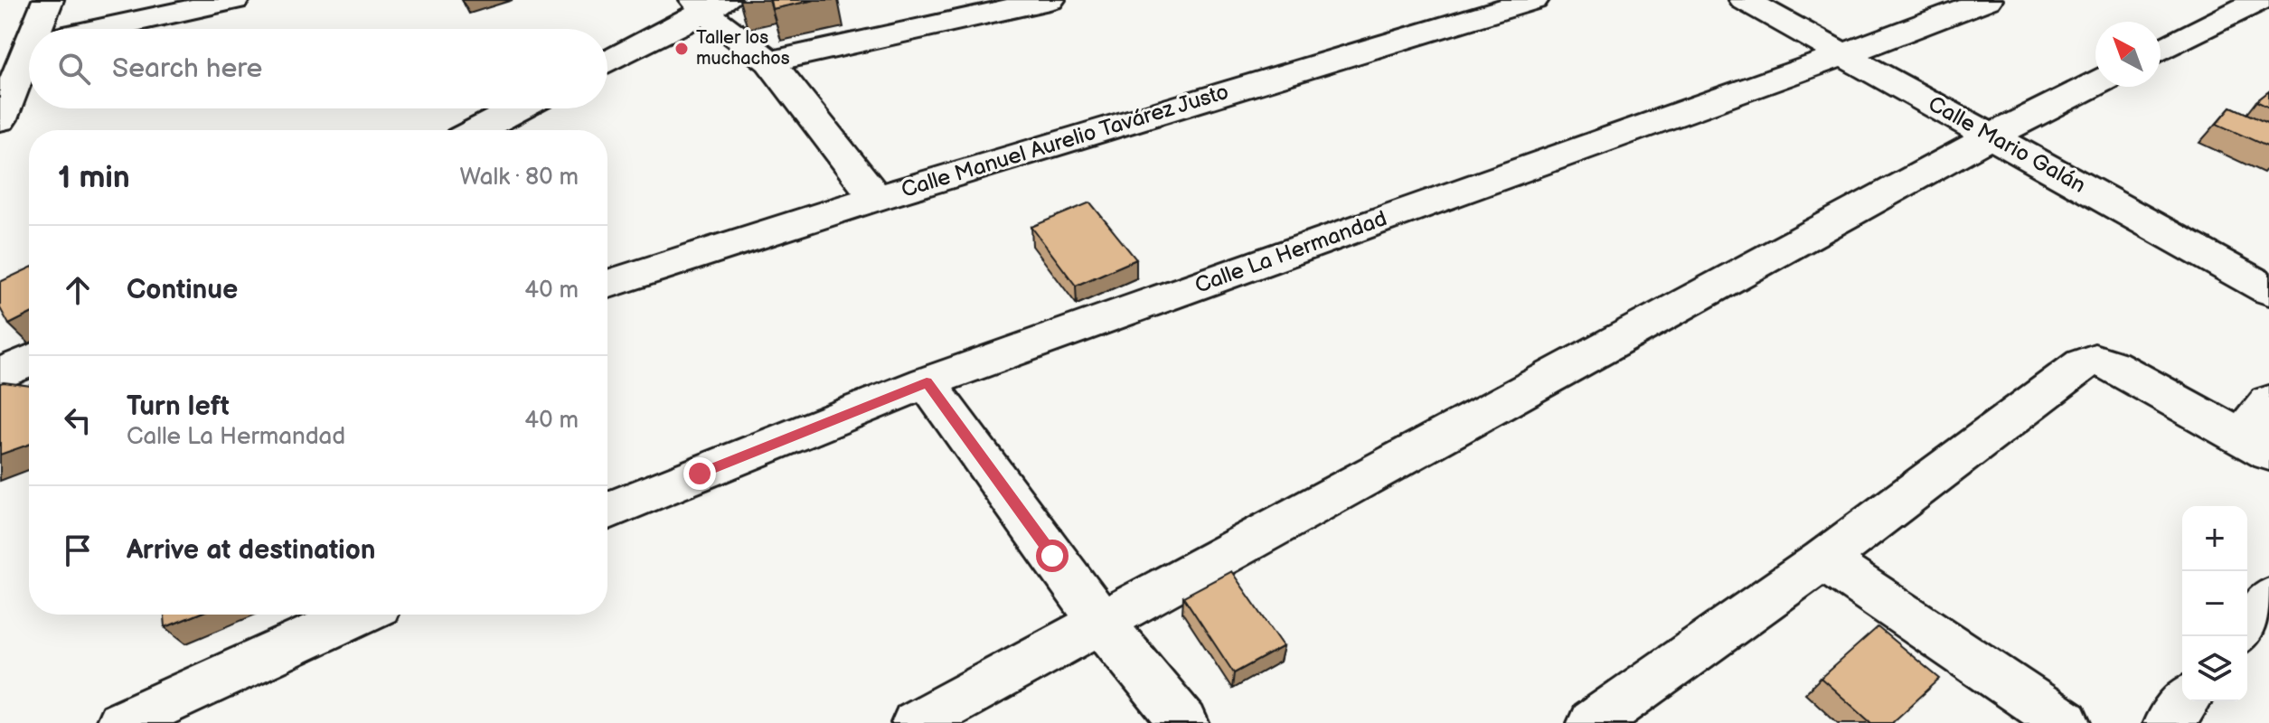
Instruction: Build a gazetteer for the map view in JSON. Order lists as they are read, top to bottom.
{
  "streets": {
    "street": ["Calle Manuel Aurelio Tavárez Justo", "Calle Mario Galán", "Calle La Hermandad"]
  },
  "crossings": [
    ["Calle Mario Galán", "Calle La Hermandad"]
  ],
  "places": ["Taller los muchachos"],
  "north": "top left",
  "page": {
    "search": "Search here",
    "heading": ["1 min", "Walk · 80 m"],
    "list": [
      ["Continue", "40 m"],
      ["Turn left", "Calle La Hermandad", "40 m"],
      "Arrive at destination"
    ],
    "map_buttons": ["+", "−"]
  }
}
